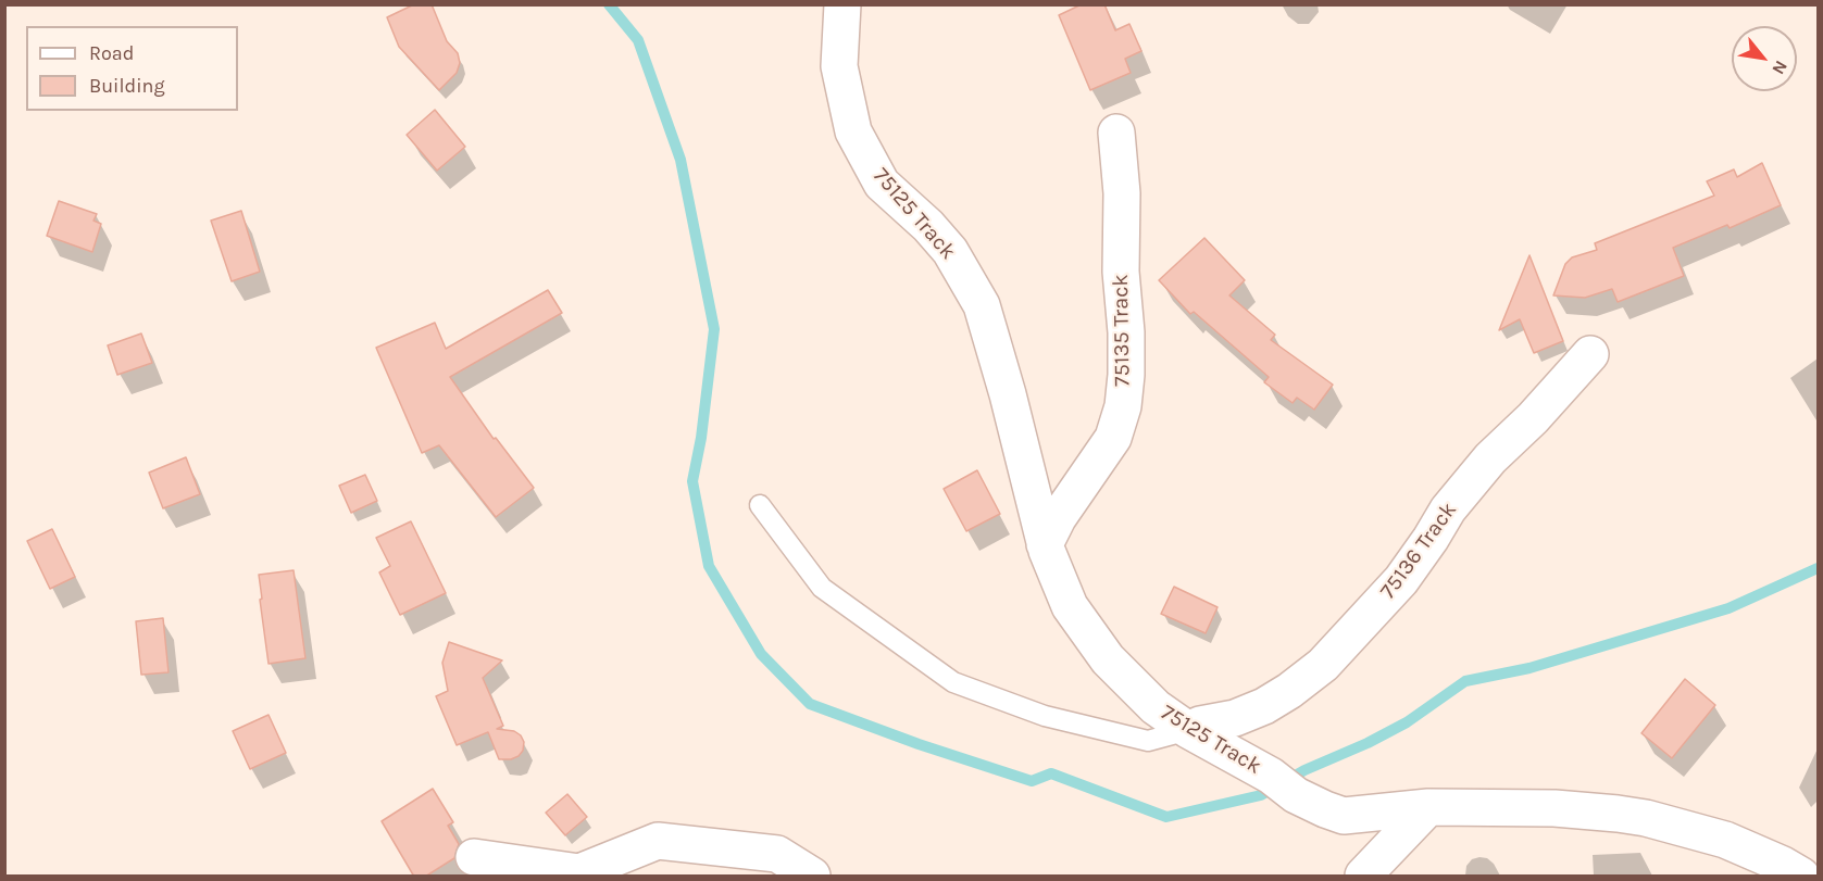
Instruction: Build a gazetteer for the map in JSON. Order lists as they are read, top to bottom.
{
  "streets": {
    "street": ["75125 Track", "75135 Track", "75136 Track"]
  },
  "crossings": [
    ["75125 Track", "75135 Track"],
    ["75125 Track", "75136 Track"]
  ],
  "legend": ["Road", "Building"],
  "north": "bottom right"
}
